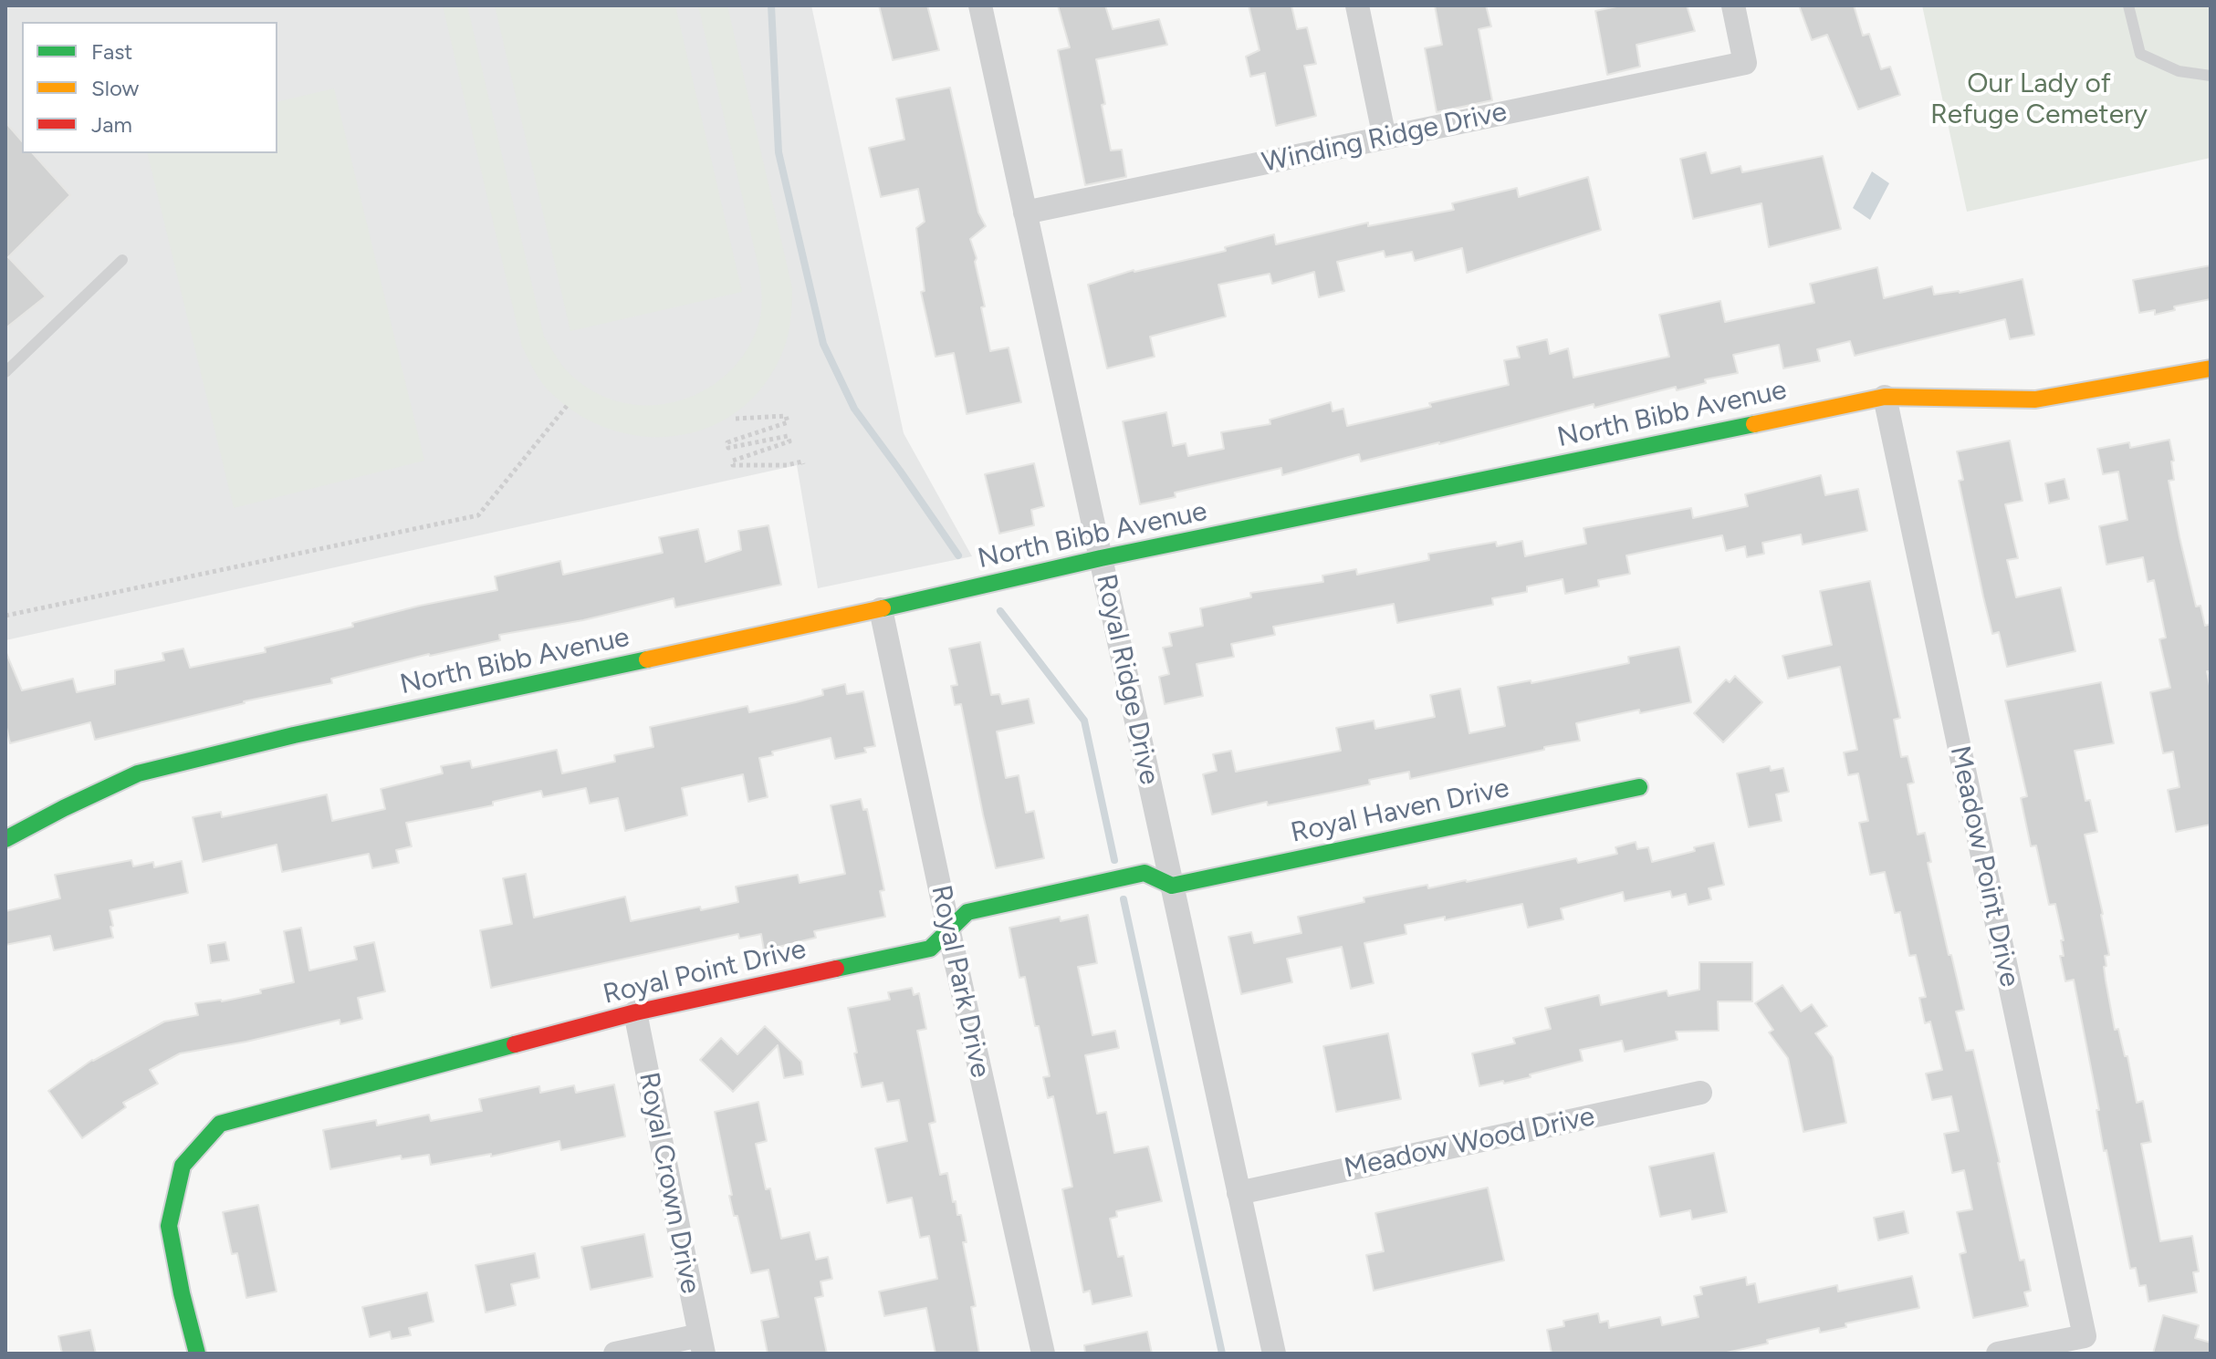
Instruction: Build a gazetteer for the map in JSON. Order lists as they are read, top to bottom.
{
  "streets": {
    "main road": ["North Bibb Avenue", "Royal Haven Drive", "Royal Point Drive"],
    "street": [
      "Winding Ridge Drive",
      "Royal Ridge Drive",
      "Meadow Point Drive",
      "Royal Park Drive",
      "Meadow Wood Drive",
      "Royal Crown Drive"
    ]
  },
  "crossings": [
    ["Winding Ridge Drive", "Royal Ridge Drive"],
    ["North Bibb Avenue", "Royal Ridge Drive"],
    ["North Bibb Avenue", "Meadow Point Drive"],
    ["North Bibb Avenue", "Royal Park Drive"],
    ["Royal Ridge Drive", "Royal Haven Drive"],
    ["Royal Ridge Drive", "Royal Point Drive"],
    ["Royal Ridge Drive", "Meadow Wood Drive"],
    ["Royal Haven Drive", "Royal Point Drive"],
    ["Royal Point Drive", "Royal Park Drive"],
    ["Royal Point Drive", "Royal Crown Drive"]
  ],
  "parks": ["Our Lady of Refuge Cemetery"],
  "legend": ["Fast", "Slow", "Jam"]
}
